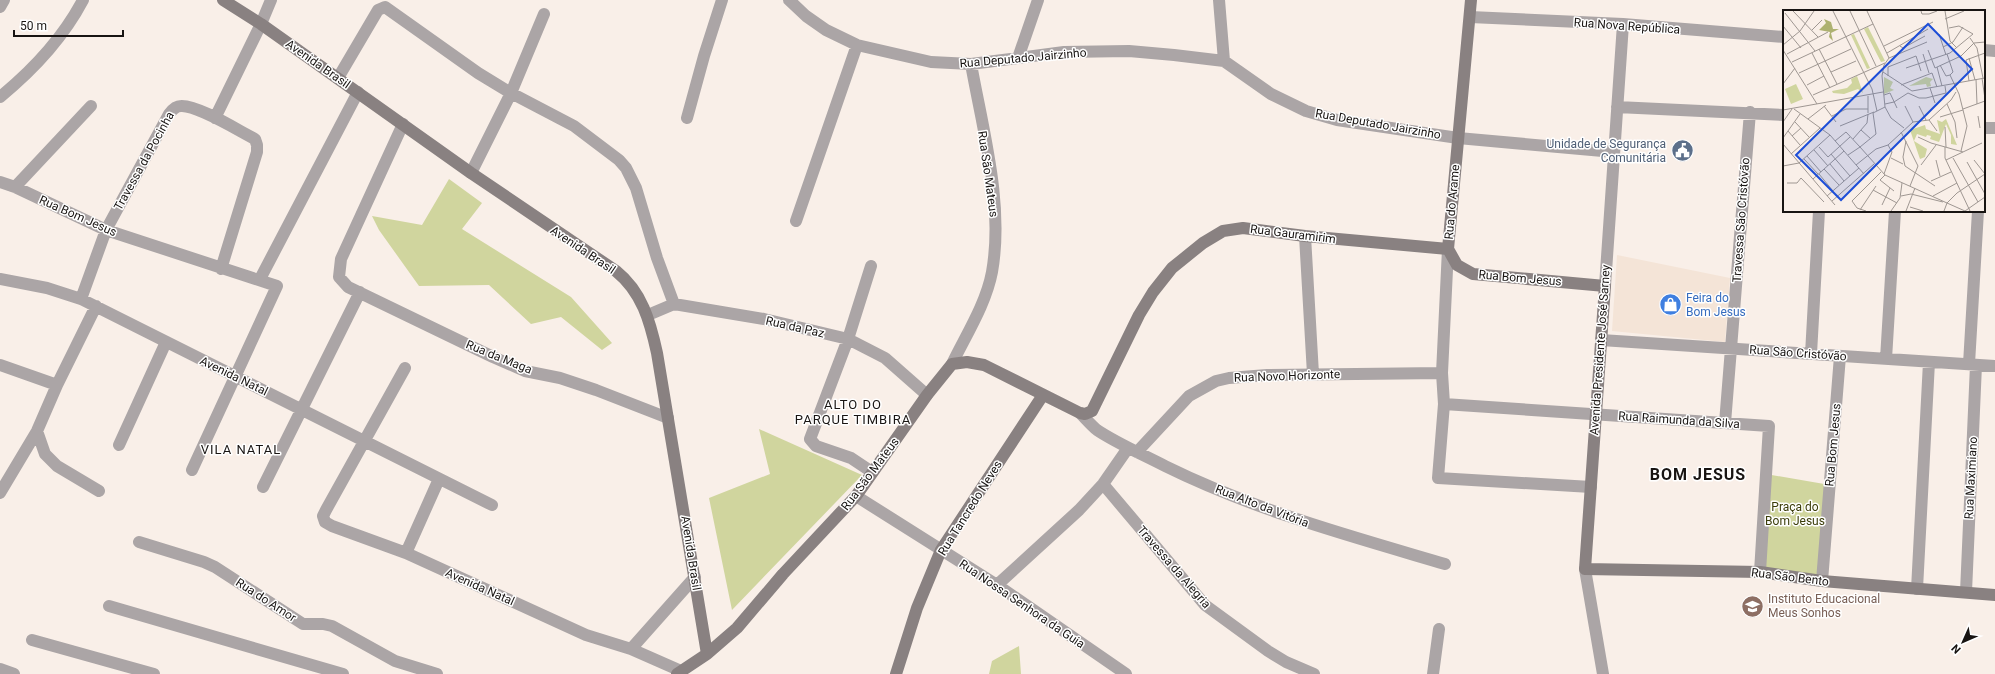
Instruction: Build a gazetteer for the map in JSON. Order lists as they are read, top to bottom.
{
  "streets": {
    "street": [
      "Rua Nova República",
      "Rua Deputado Jairzinho",
      "Avenida Brasil",
      "Travessa da Pocinha",
      "Rua São Mateus",
      "Rua do Arame",
      "Rua Bom Jesus",
      "Travessa São Cristóvão",
      "Rua Gauramirim",
      "Rua da Paz",
      "Avenida Presidente José Sarney",
      "Rua São Cristóvão",
      "Rua da Maga",
      "Avenida Natal",
      "Rua Novo Horizonte",
      "Rua Raimunda da Silva",
      "Rua Maximiano",
      "Rua Alto da Vitória",
      "Rua Tancredo Neves",
      "Travessa da Alegria",
      "Rua São Bento",
      "Rua do Amor",
      "Rua Nossa Senhora da Guia"
    ]
  },
  "crossings": [
    ["Rua Nova República", "Rua do Arame"],
    ["Rua Nova República", "Avenida Presidente José Sarney"],
    ["Rua Deputado Jairzinho", "Rua São Mateus"],
    ["Rua Deputado Jairzinho", "Rua do Arame"],
    ["Rua Deputado Jairzinho", "Avenida Presidente José Sarney"],
    ["Avenida Brasil", "Rua São Mateus"],
    ["Avenida Brasil", "Rua da Maga"],
    ["Travessa da Pocinha", "Rua Bom Jesus"],
    ["Travessa da Pocinha", "Avenida Natal"],
    ["Rua São Mateus", "Rua da Paz"],
    ["Rua São Mateus", "Avenida Natal"],
    ["Rua São Mateus", "Rua Alto da Vitória"],
    ["Rua São Mateus", "Rua Nossa Senhora da Guia"],
    ["Rua do Arame", "Rua Bom Jesus"],
    ["Rua do Arame", "Rua Gauramirim"],
    ["Rua do Arame", "Avenida Presidente José Sarney"],
    ["Rua do Arame", "Rua Novo Horizonte"],
    ["Rua do Arame", "Rua Raimunda da Silva"],
    ["Rua Bom Jesus", "Rua Gauramirim"],
    ["Rua Bom Jesus", "Avenida Presidente José Sarney"],
    ["Rua Bom Jesus", "Rua São Cristóvão"],
    ["Rua Bom Jesus", "Rua São Bento"],
    ["Travessa São Cristóvão", "Rua São Cristóvão"],
    ["Travessa São Cristóvão", "Rua Raimunda da Silva"],
    ["Rua Gauramirim", "Rua Alto da Vitória"],
    ["Avenida Presidente José Sarney", "Rua São Cristóvão"],
    ["Avenida Presidente José Sarney", "Rua Raimunda da Silva"],
    ["Avenida Presidente José Sarney", "Rua São Bento"],
    ["Rua São Cristóvão", "Rua Maximiano"],
    ["Rua Novo Horizonte", "Rua Alto da Vitória"],
    ["Rua Raimunda da Silva", "Rua São Bento"],
    ["Rua Maximiano", "Rua São Bento"],
    ["Rua Alto da Vitória", "Rua Tancredo Neves"],
    ["Rua Tancredo Neves", "Rua Nossa Senhora da Guia"]
  ],
  "districts": ["ALTO DO PARQUE TIMBIRA", "VILA NATAL", "BOM JESUS"],
  "parks": ["Praça do Bom Jesus"],
  "places": {
    "public building": ["Unidade de Segurança Comunitária"],
    "shop": ["Feira do Bom Jesus"],
    "school or university": ["Instituto Educacional Meus Sonhos"]
  },
  "scale_bar": "50 m",
  "north": "bottom left"
}
